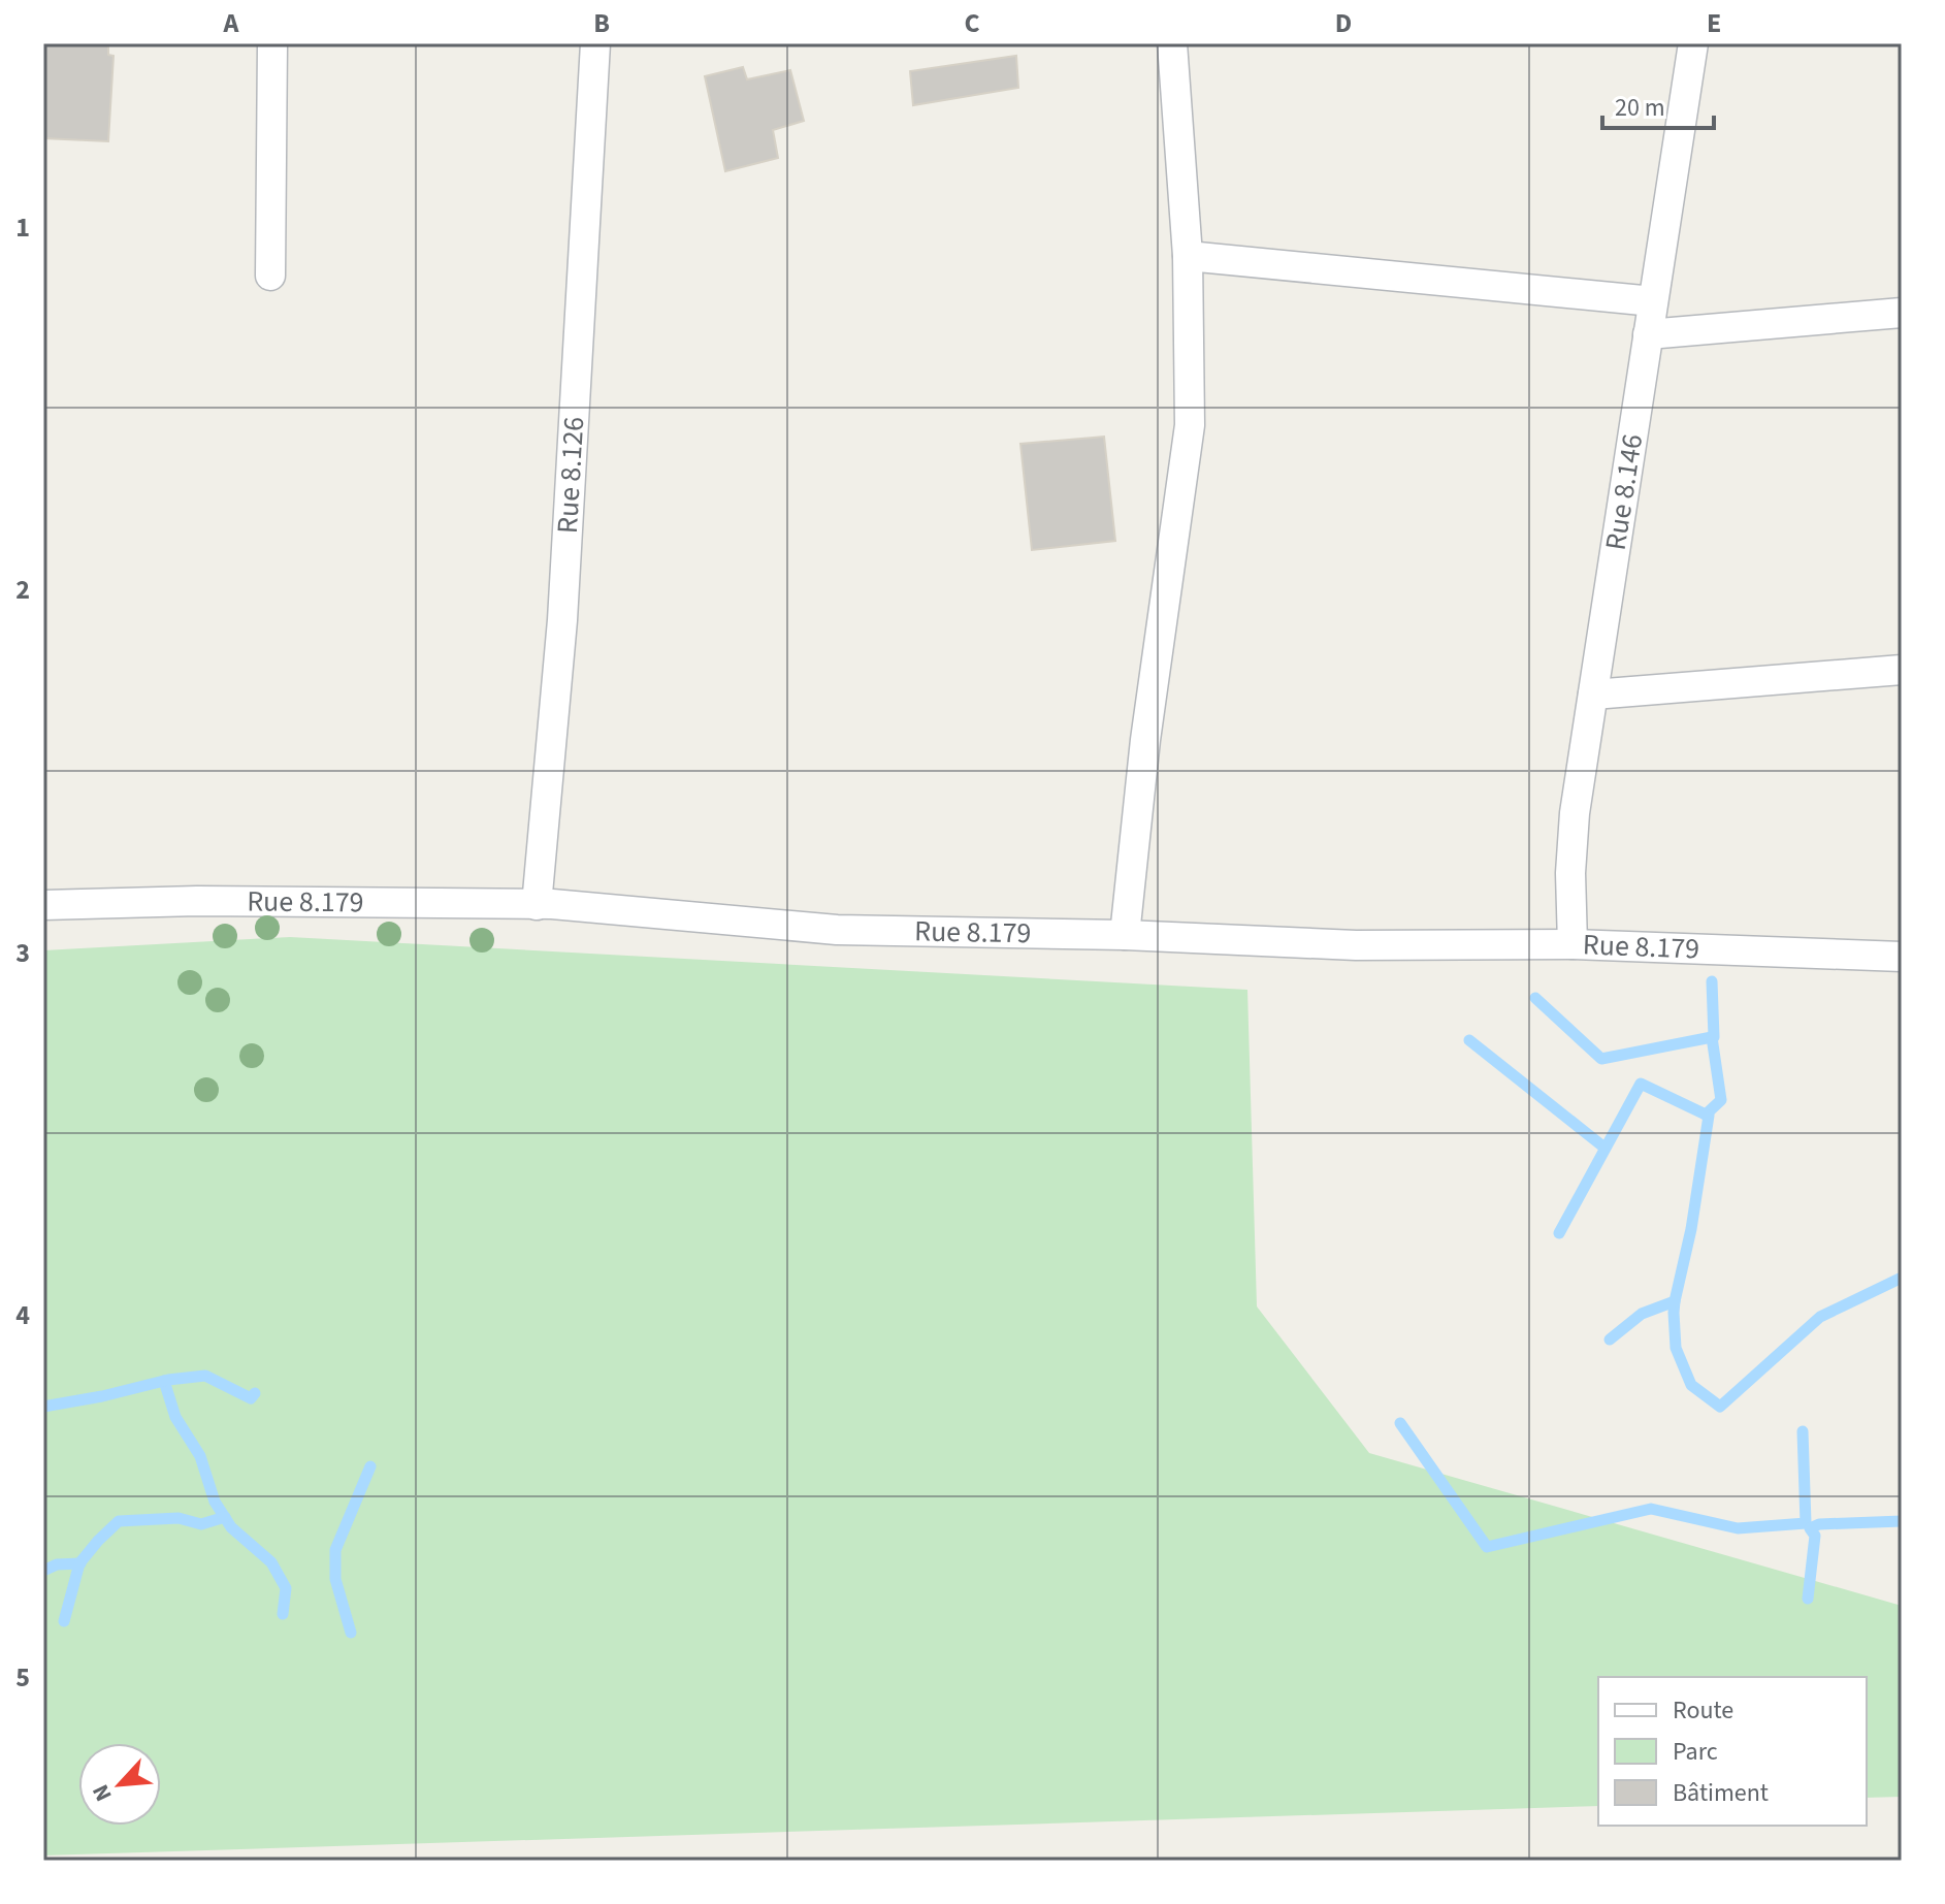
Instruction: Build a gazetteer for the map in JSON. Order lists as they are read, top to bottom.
{
  "streets": {
    "street": ["Rue 8.126", "Rue 8.146", "Rue 8.179"]
  },
  "crossings": [
    ["Rue 8.126", "Rue 8.179"],
    ["Rue 8.146", "Rue 8.179"]
  ],
  "legend": ["Route", "Parc", "Bâtiment"],
  "scale_bar": "20 m",
  "north": "bottom left",
  "grid": {
    "columns": [
      "A",
      "B",
      "C",
      "D",
      "E"
    ],
    "rows": [
      "1",
      "2",
      "3",
      "4",
      "5"
    ]
  }
}
